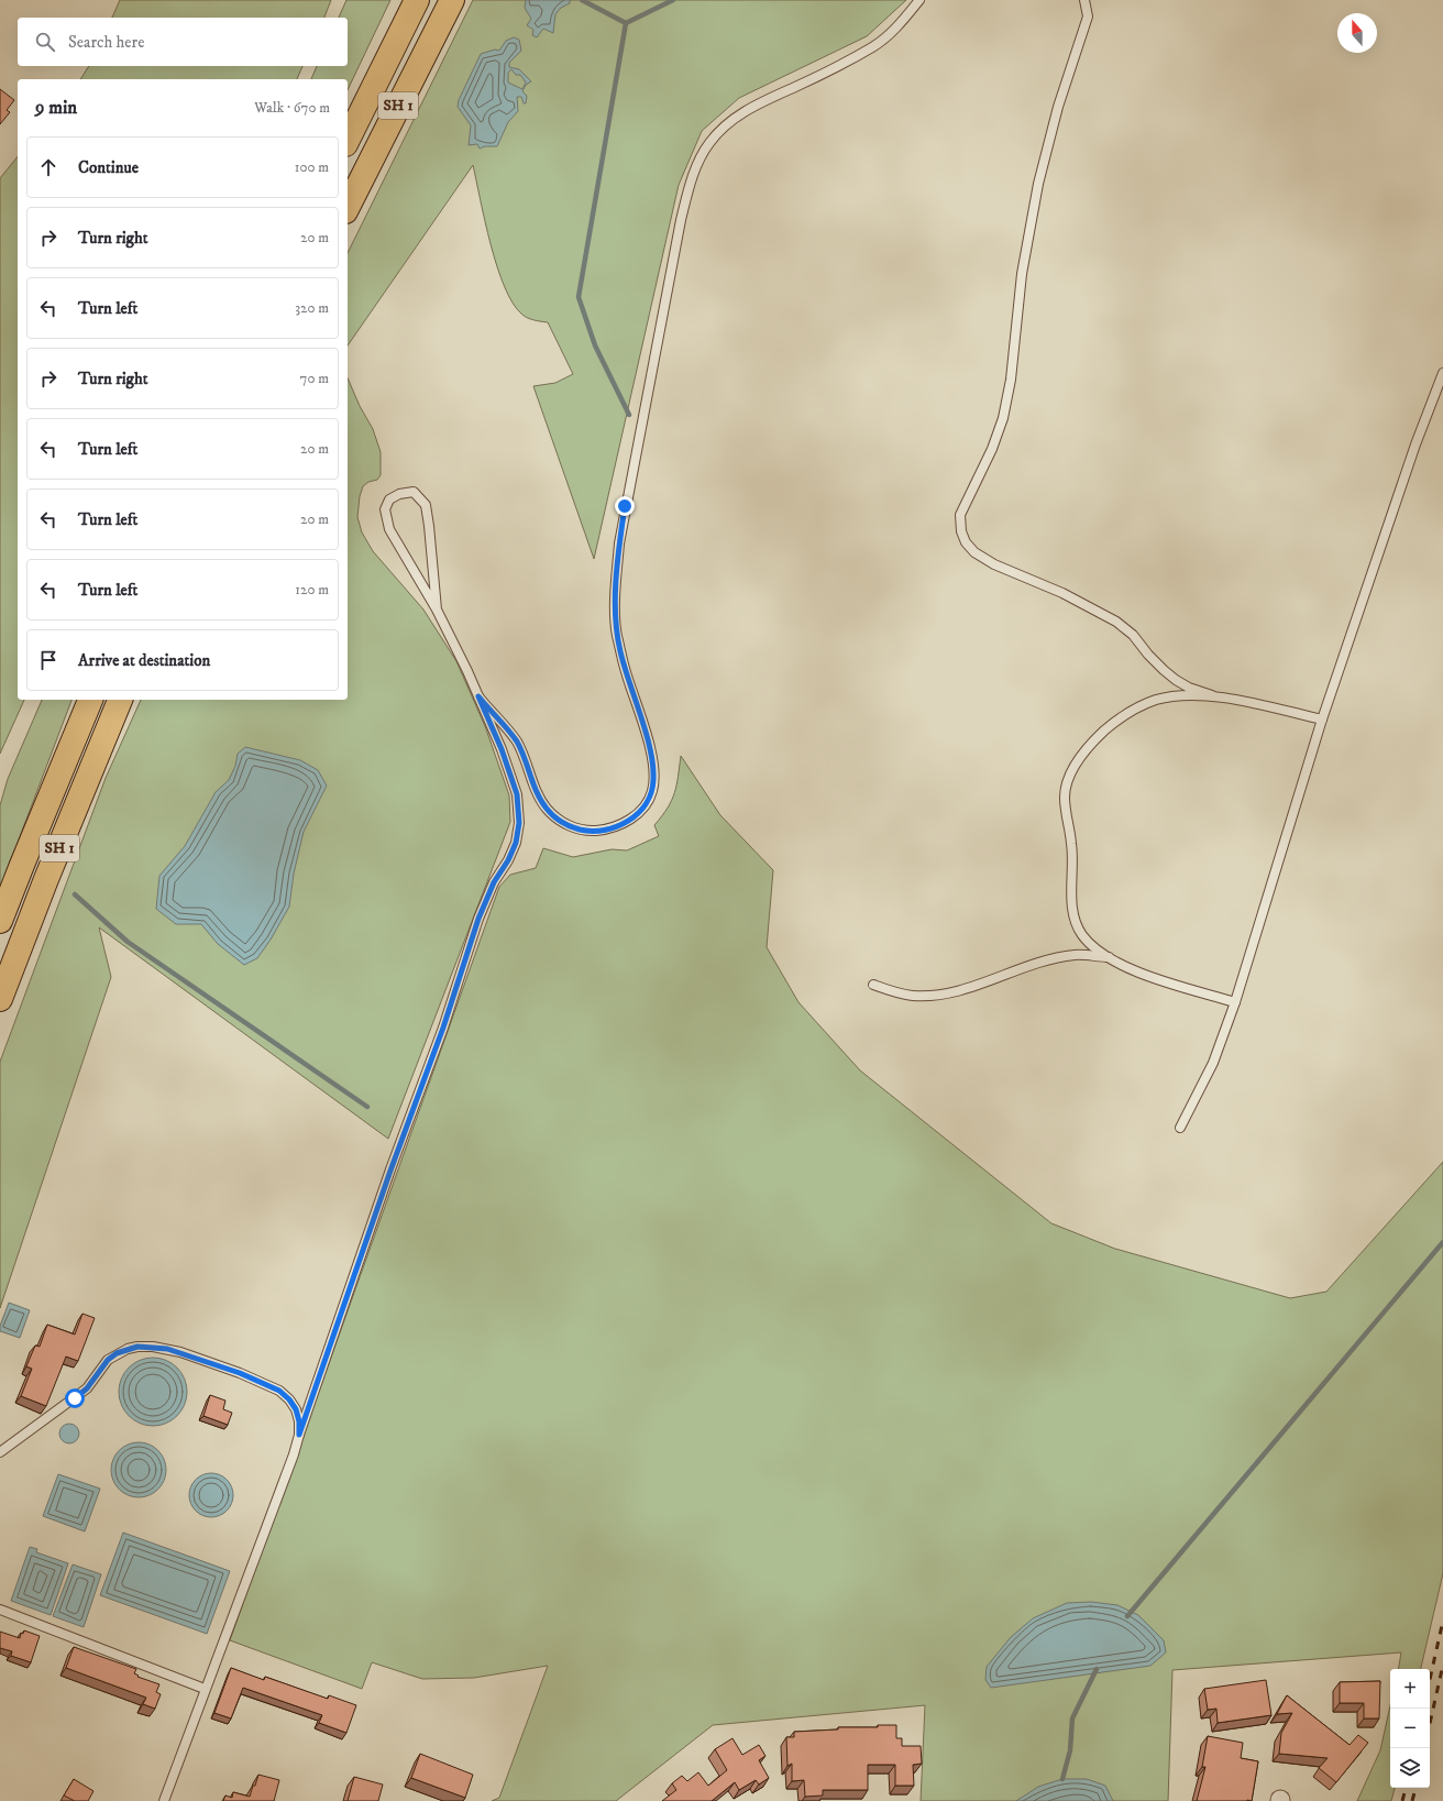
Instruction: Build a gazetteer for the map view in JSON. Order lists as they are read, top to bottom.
{
  "streets": {
    "highway": ["SH 1"]
  },
  "north": "top",
  "page": {
    "search": "Search here",
    "heading": ["9 min", "Walk · 670 m"],
    "list": [
      ["Continue", "100 m"],
      ["Turn right", "20 m"],
      ["Turn left", "320 m"],
      ["Turn right", "70 m"],
      ["Turn left", "20 m"],
      ["Turn left", "20 m"],
      ["Turn left", "120 m"],
      "Arrive at destination"
    ],
    "map_buttons": ["+", "−"]
  }
}
